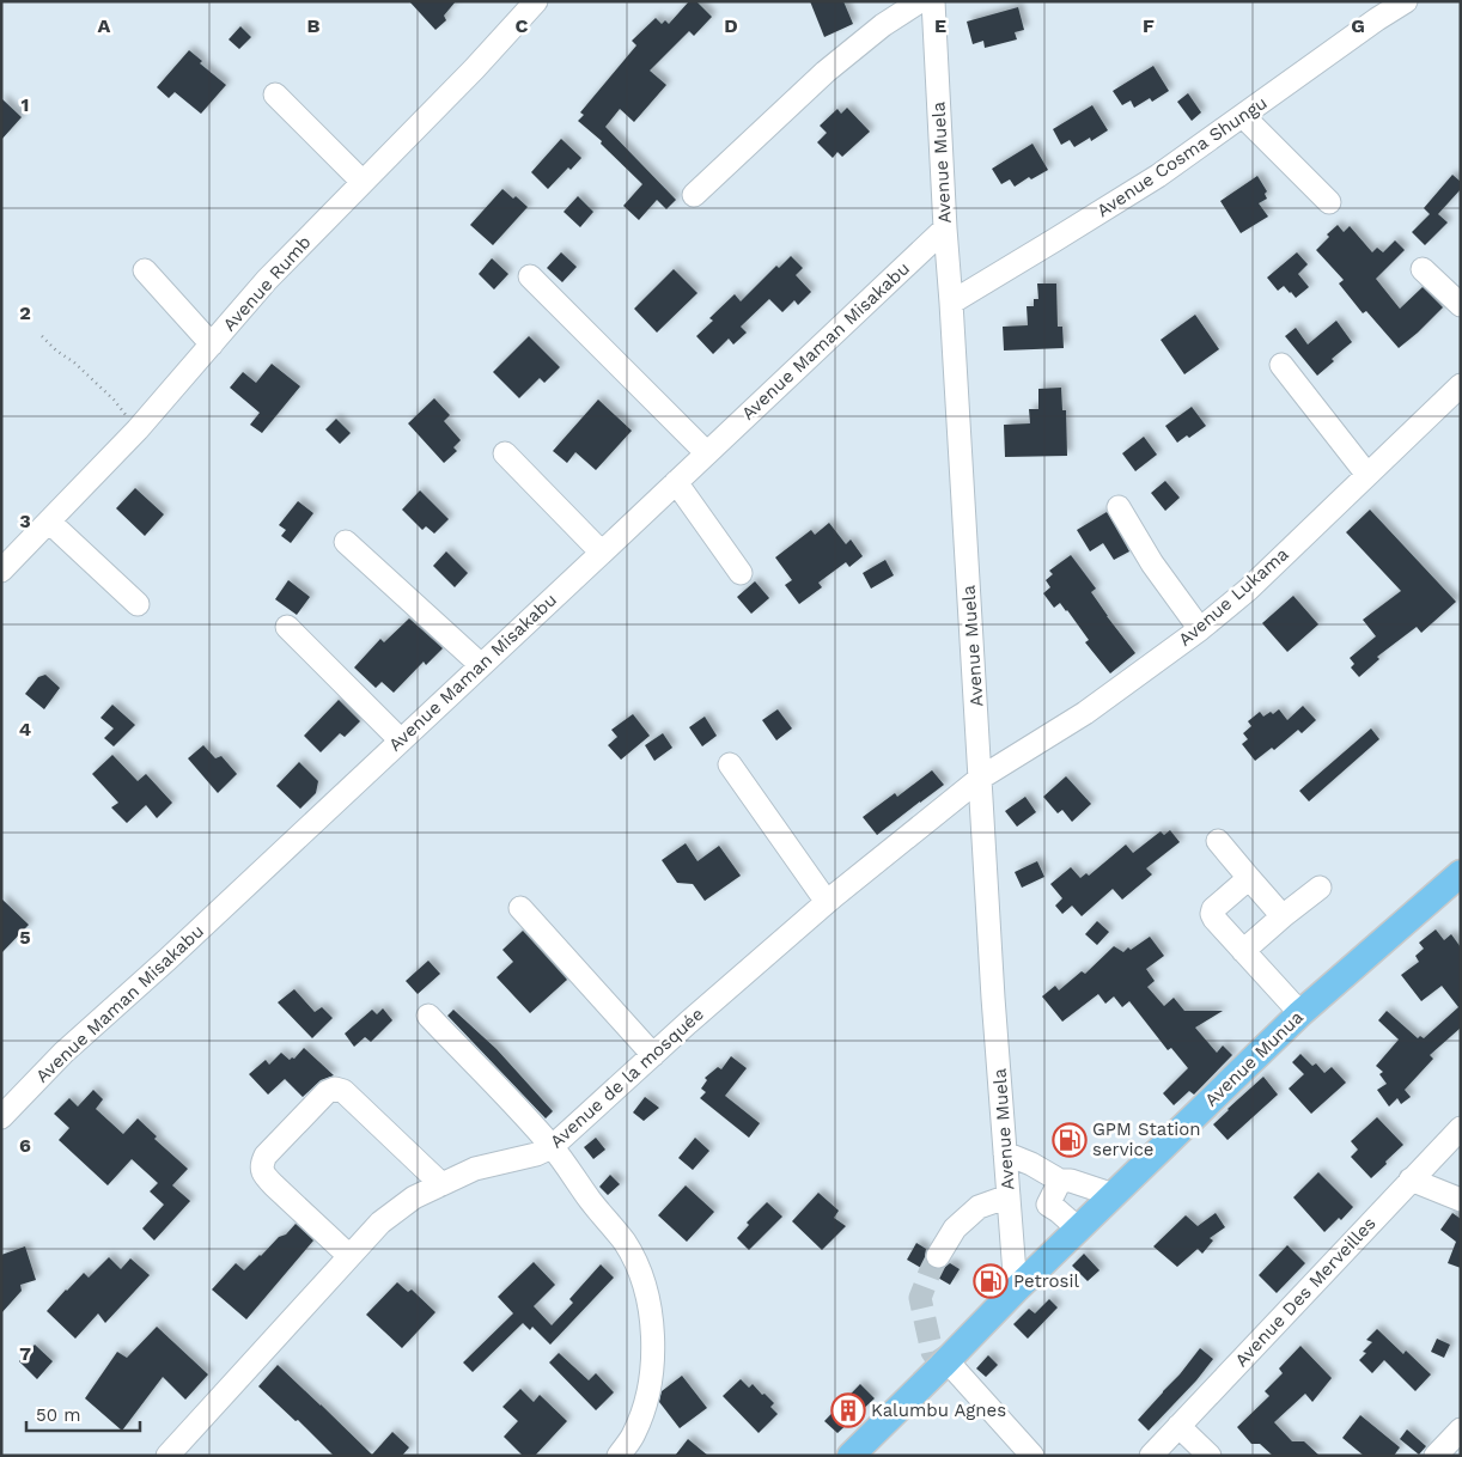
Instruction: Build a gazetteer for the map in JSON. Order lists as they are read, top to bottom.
{
  "streets": {
    "main road": ["Avenue Munua"],
    "street": [
      "Avenue Cosma Shungu",
      "Avenue Muela",
      "Avenue Rumb",
      "Avenue Maman Misakabu",
      "Avenue Lukama",
      "Avenue de la mosquée",
      "Avenue Des Merveilles"
    ]
  },
  "crossings": [
    ["Avenue Cosma Shungu", "Avenue Muela"],
    ["Avenue Muela", "Avenue Maman Misakabu"],
    ["Avenue Muela", "Avenue Lukama"],
    ["Avenue Muela", "Avenue Munua"],
    ["Avenue Muela", "Avenue de la mosquée"],
    ["Avenue Lukama", "Avenue de la mosquée"]
  ],
  "places": {
    "fuel station": ["GPM Station service", "Petrosil"],
    "building": ["Kalumbu Agnes"]
  },
  "scale_bar": "50 m",
  "grid": {
    "columns": [
      "A",
      "B",
      "C",
      "D",
      "E",
      "F",
      "G"
    ],
    "rows": [
      "1",
      "2",
      "3",
      "4",
      "5",
      "6",
      "7"
    ]
  }
}
